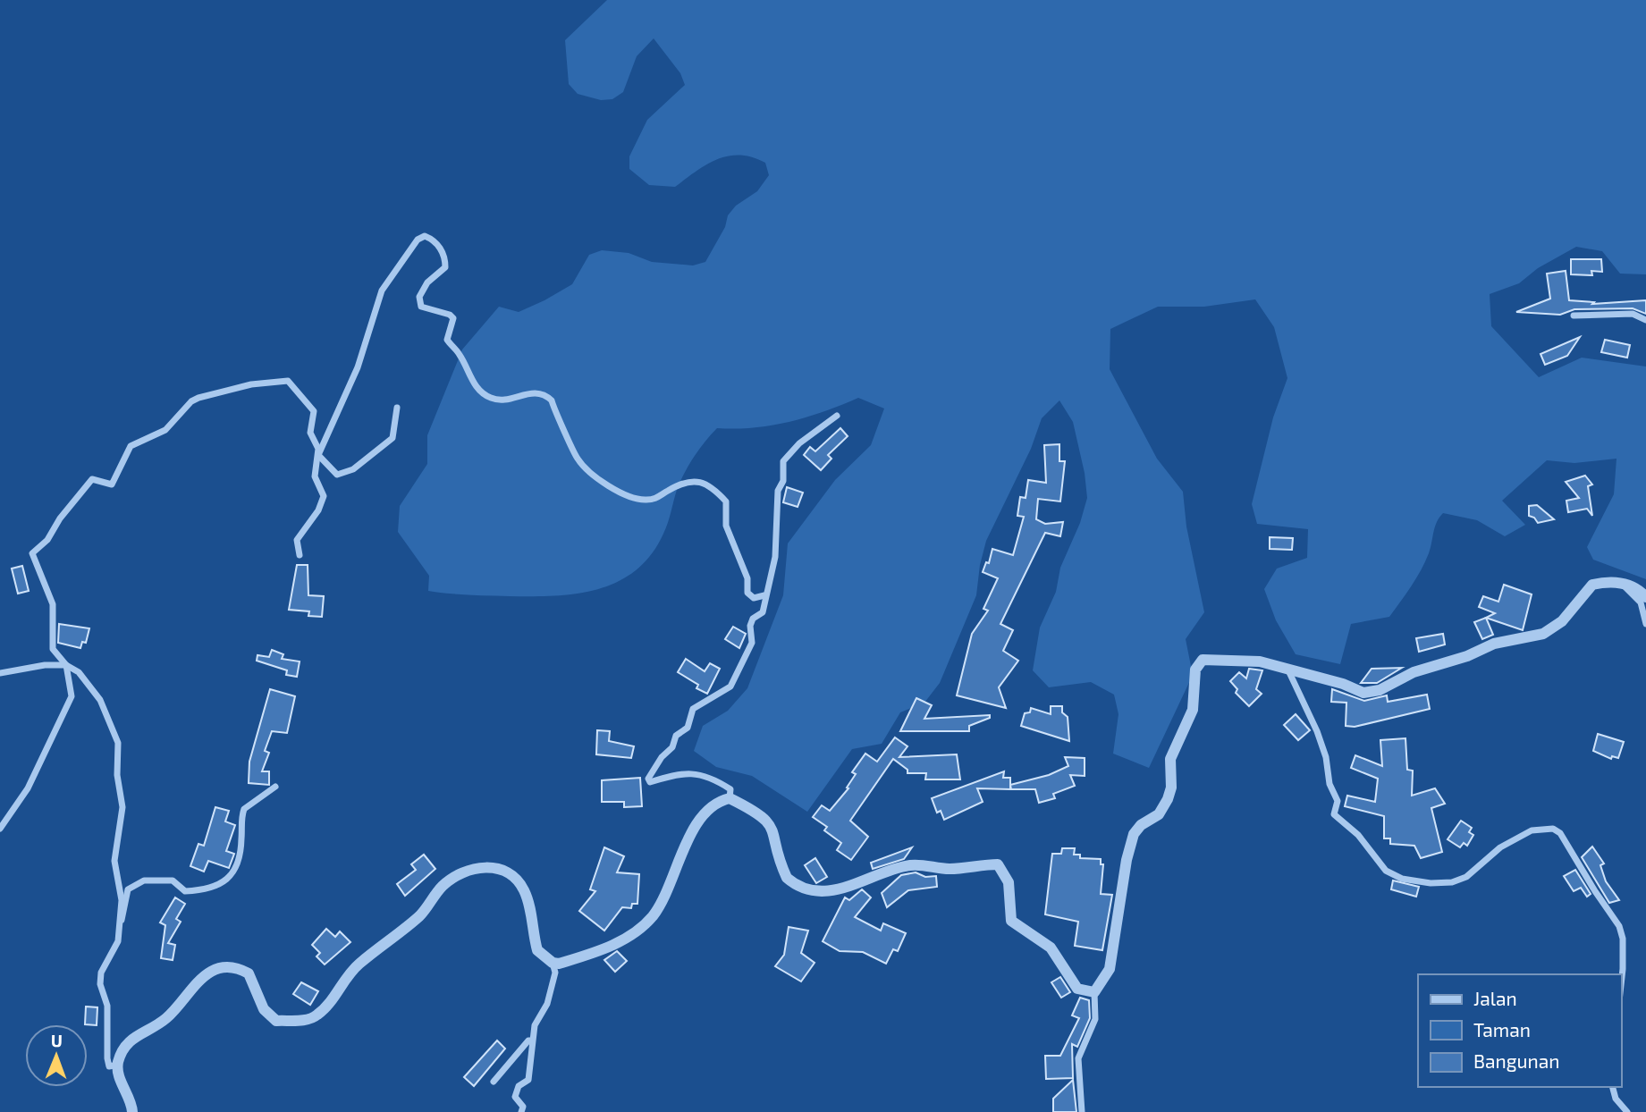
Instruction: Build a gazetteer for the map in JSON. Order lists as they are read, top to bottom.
{
  "legend": ["Jalan", "Taman", "Bangunan"],
  "north": "top"
}
